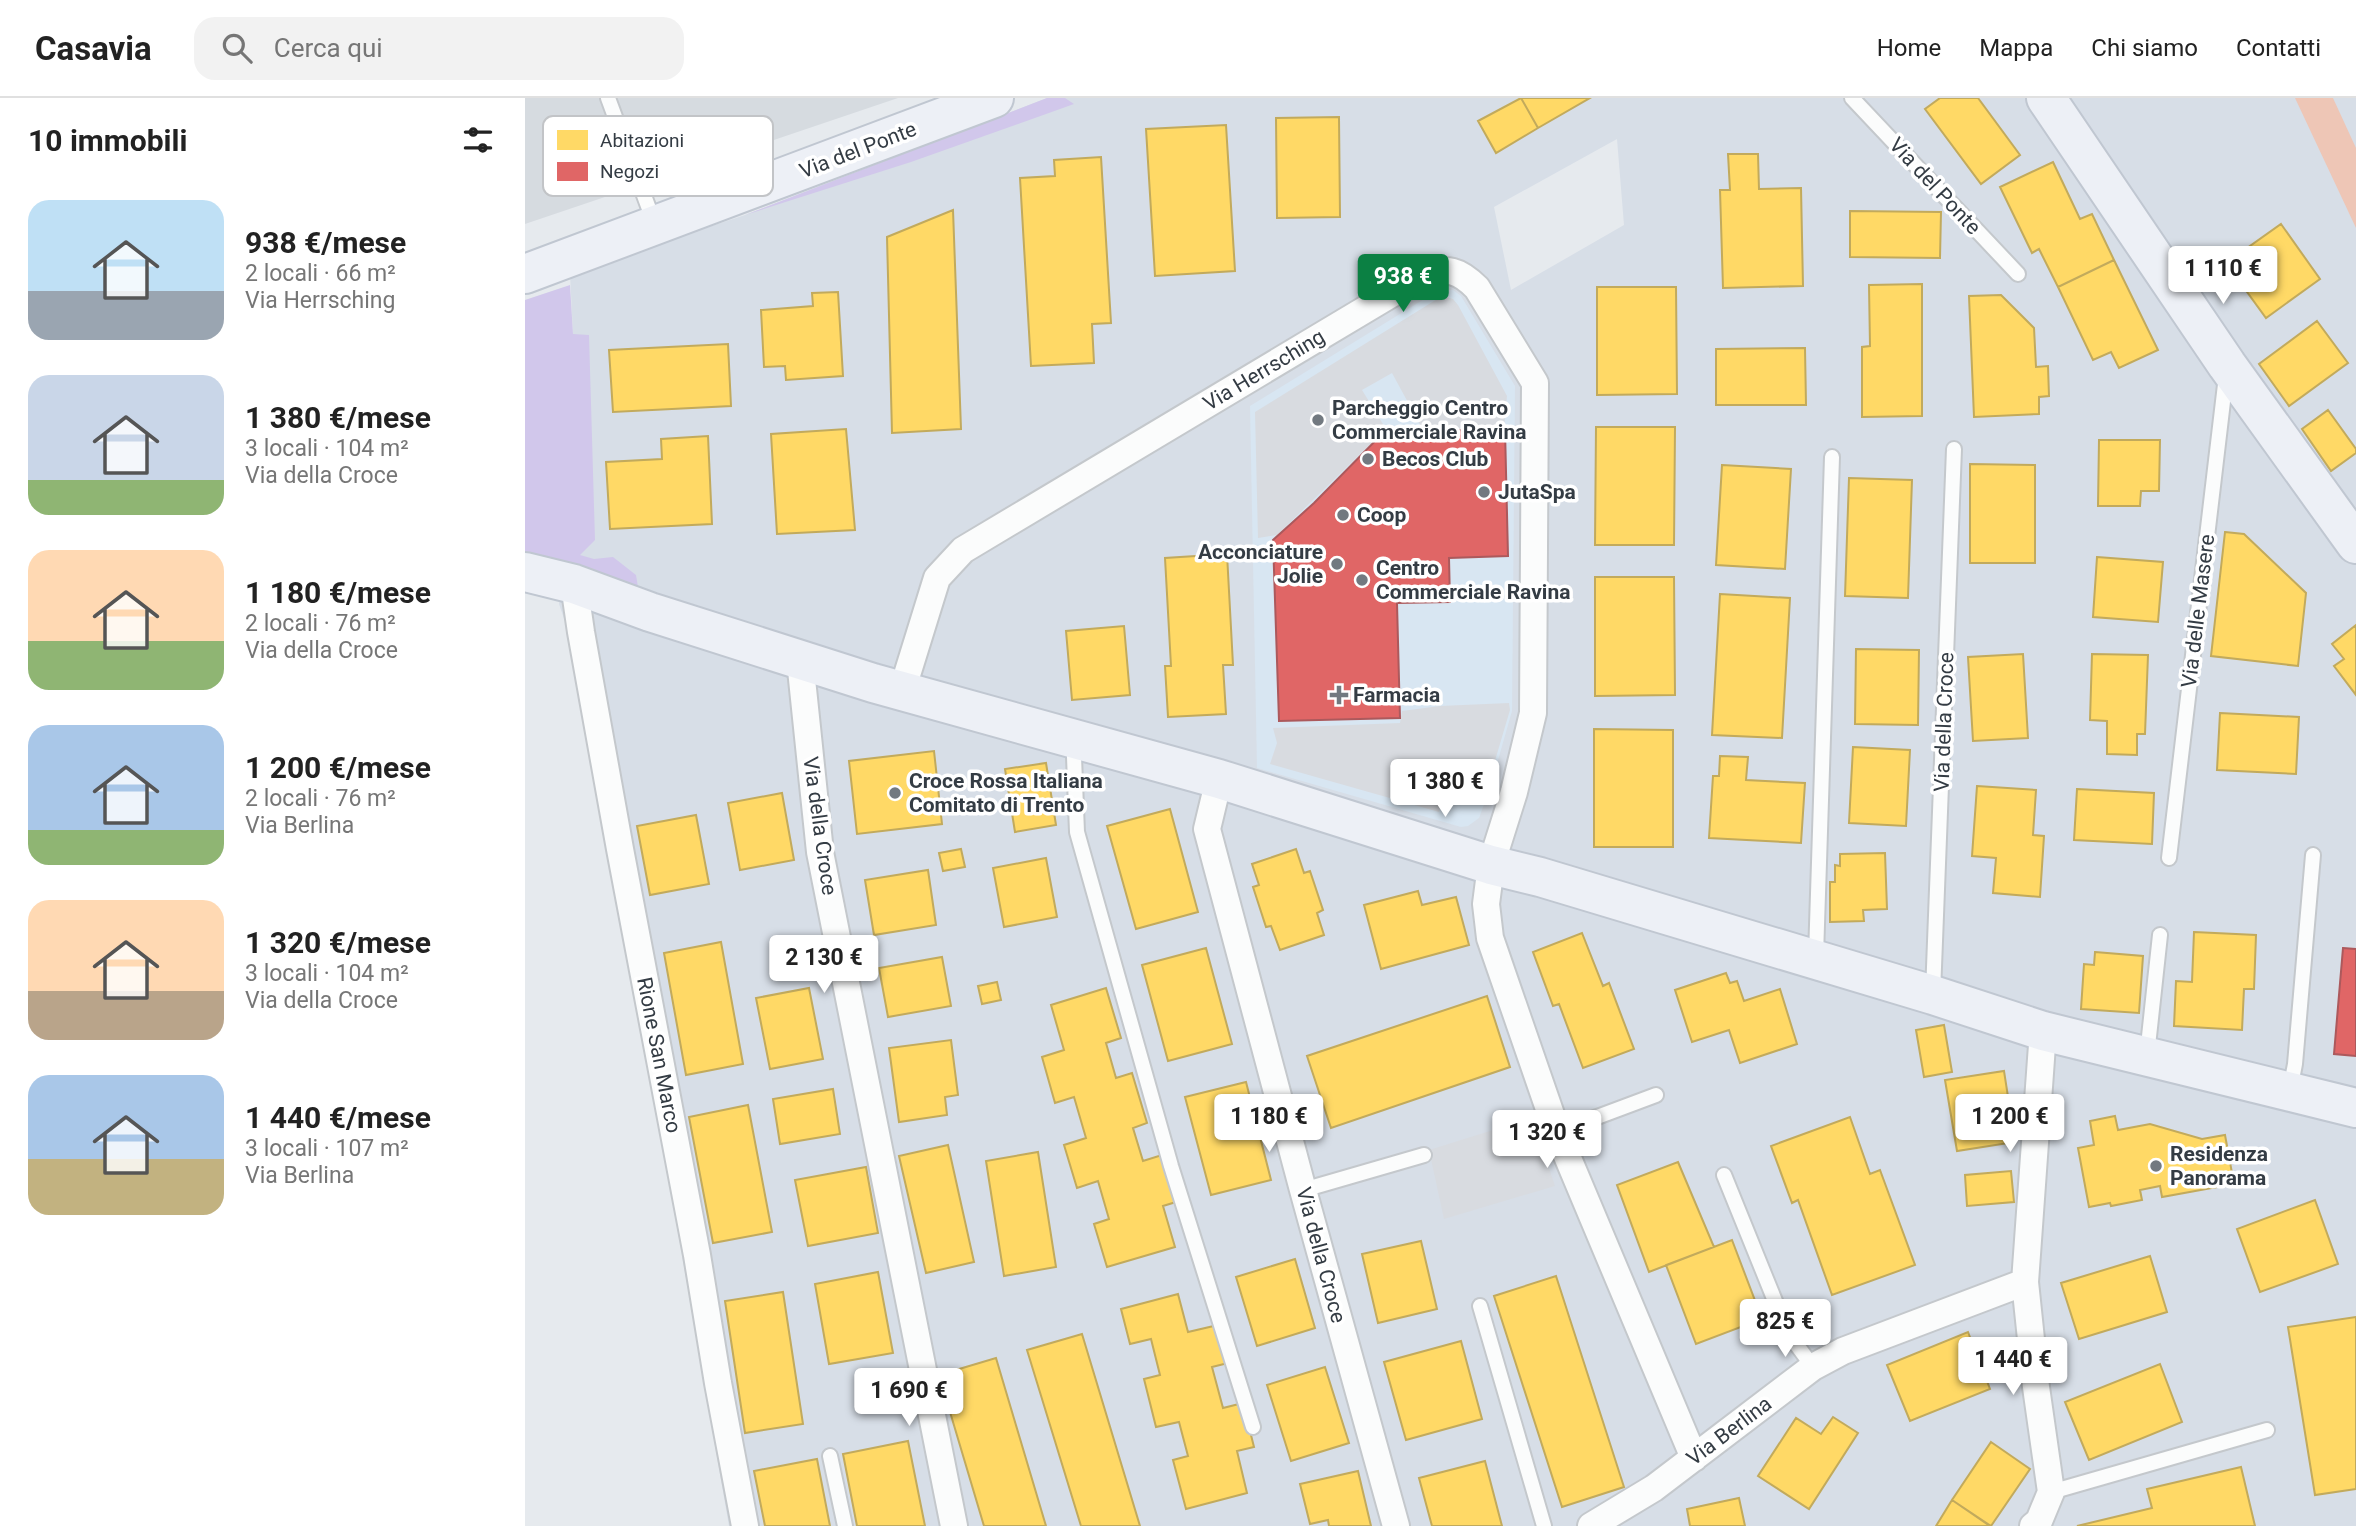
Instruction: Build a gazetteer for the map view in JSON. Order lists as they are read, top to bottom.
{
  "streets": {
    "street": [
      "Via del Ponte",
      "Via Herrsching",
      "Via della Croce",
      "Rione San Marco",
      "Via Berlina"
    ],
    "lane": ["Via delle Masere"]
  },
  "places": {
    "other": [
      "Parcheggio Centro Commerciale Ravina",
      "Becos Club",
      "JutaSpa",
      "Coop",
      "Acconciature Jolie",
      "Centro Commerciale Ravina",
      "Croce Rossa Italiana Comitato di Trento",
      "Residenza Panorama"
    ],
    "health": ["Farmacia"]
  },
  "legend": ["Abitazioni", "Negozi"],
  "page": {
    "header": "Casavia",
    "search": "Cerca qui",
    "nav": [
      "Home",
      "Mappa",
      "Chi siamo",
      "Contatti"
    ],
    "heading": "10 immobili",
    "list": [
      {
        "name": "938 €/mese",
        "note": "2 locali · 66 m² · Via Herrsching"
      },
      {
        "name": "1 380 €/mese",
        "note": "3 locali · 104 m² · Via della Croce"
      },
      {
        "name": "1 180 €/mese",
        "note": "2 locali · 76 m² · Via della Croce"
      },
      {
        "name": "1 200 €/mese",
        "note": "2 locali · 76 m² · Via Berlina"
      },
      {
        "name": "1 320 €/mese",
        "note": "3 locali · 104 m² · Via della Croce"
      },
      {
        "name": "1 440 €/mese",
        "note": "3 locali · 107 m² · Via Berlina"
      }
    ],
    "price": [
      "1 110 €",
      "938 €",
      "1 380 €",
      "2 130 €",
      "1 180 €",
      "1 200 €",
      "1 320 €",
      "825 €",
      "1 440 €",
      "1 690 €"
    ]
  }
}
